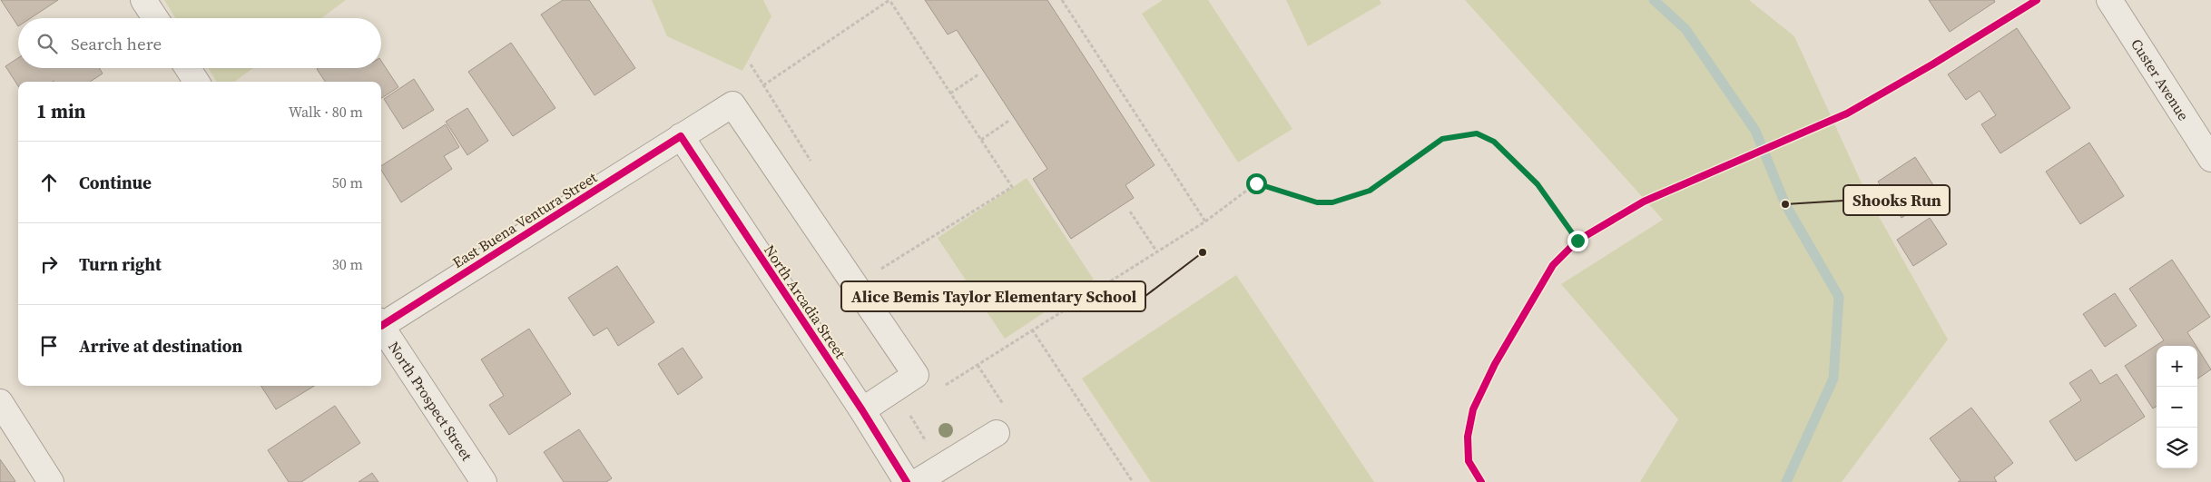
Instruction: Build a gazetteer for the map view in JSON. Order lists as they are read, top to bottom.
{
  "streets": {
    "street": [
      "Custer Avenue",
      "East Buena Ventura Street",
      "North Arcadia Street",
      "North Prospect Street"
    ]
  },
  "crossings": [
    ["East Buena Ventura Street", "North Arcadia Street"]
  ],
  "places": ["Shooks Run", "Alice Bemis Taylor Elementary School"],
  "page": {
    "search": "Search here",
    "heading": ["1 min", "Walk · 80 m"],
    "list": [
      ["Continue", "50 m"],
      ["Turn right", "30 m"],
      "Arrive at destination"
    ],
    "map_buttons": ["+", "−"]
  }
}
